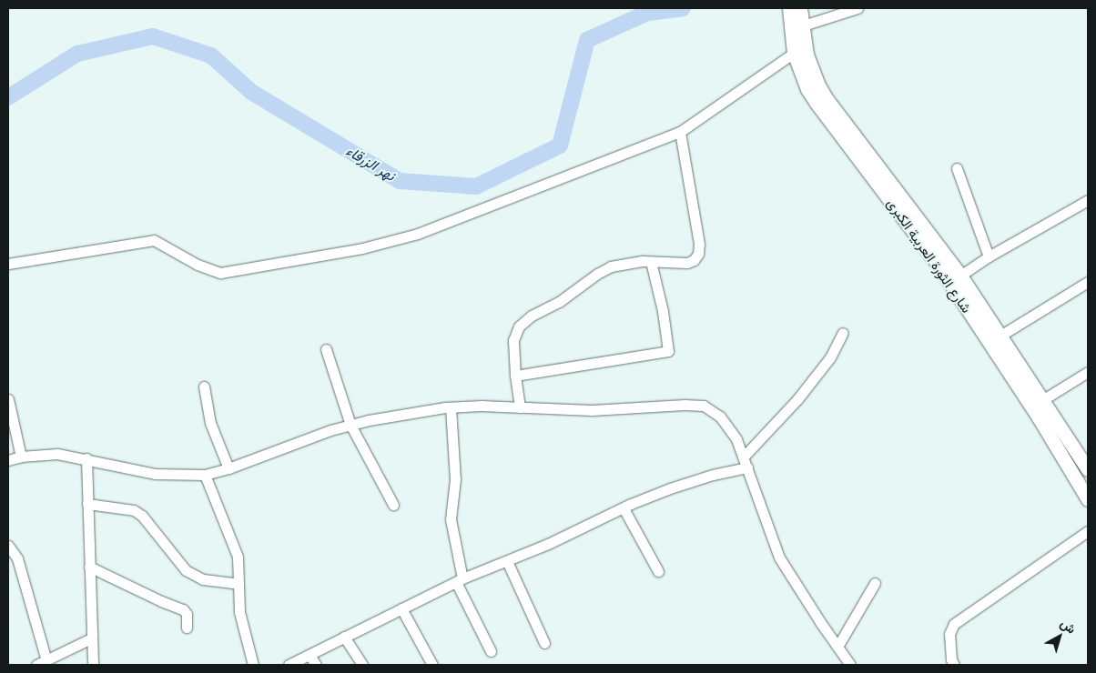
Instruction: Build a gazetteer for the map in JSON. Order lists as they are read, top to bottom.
{
  "streets": {
    "main road": ["شارع الثورة العربية الكبرى"]
  },
  "water": ["نهر الزرقاء"],
  "north": "top right"
}
